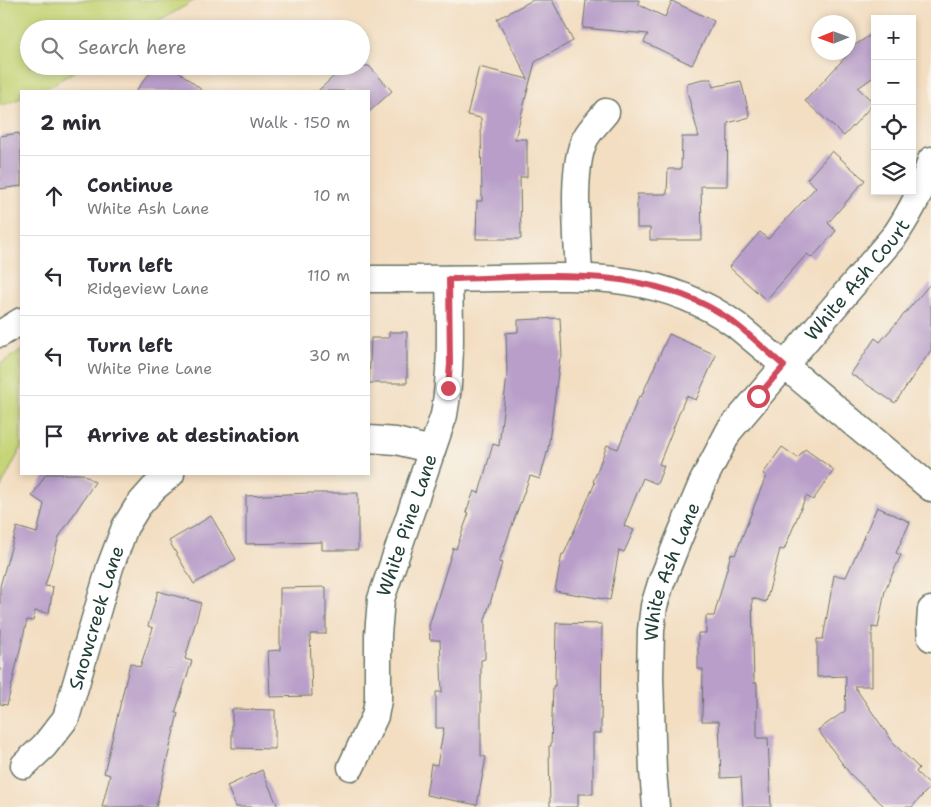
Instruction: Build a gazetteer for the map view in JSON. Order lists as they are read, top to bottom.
{
  "streets": {
    "street": [
      "White Ash Court",
      "White Pine Lane",
      "White Ash Lane",
      "Snowcreek Lane"
    ]
  },
  "crossings": [
    ["White Ash Court", "White Ash Lane"]
  ],
  "north": "left",
  "page": {
    "map_buttons": ["+", "−"],
    "search": "Search here",
    "heading": ["2 min", "Walk · 150 m"],
    "list": [
      ["Continue", "White Ash Lane", "10 m"],
      ["Turn left", "Ridgeview Lane", "110 m"],
      ["Turn left", "White Pine Lane", "30 m"],
      "Arrive at destination"
    ]
  }
}
